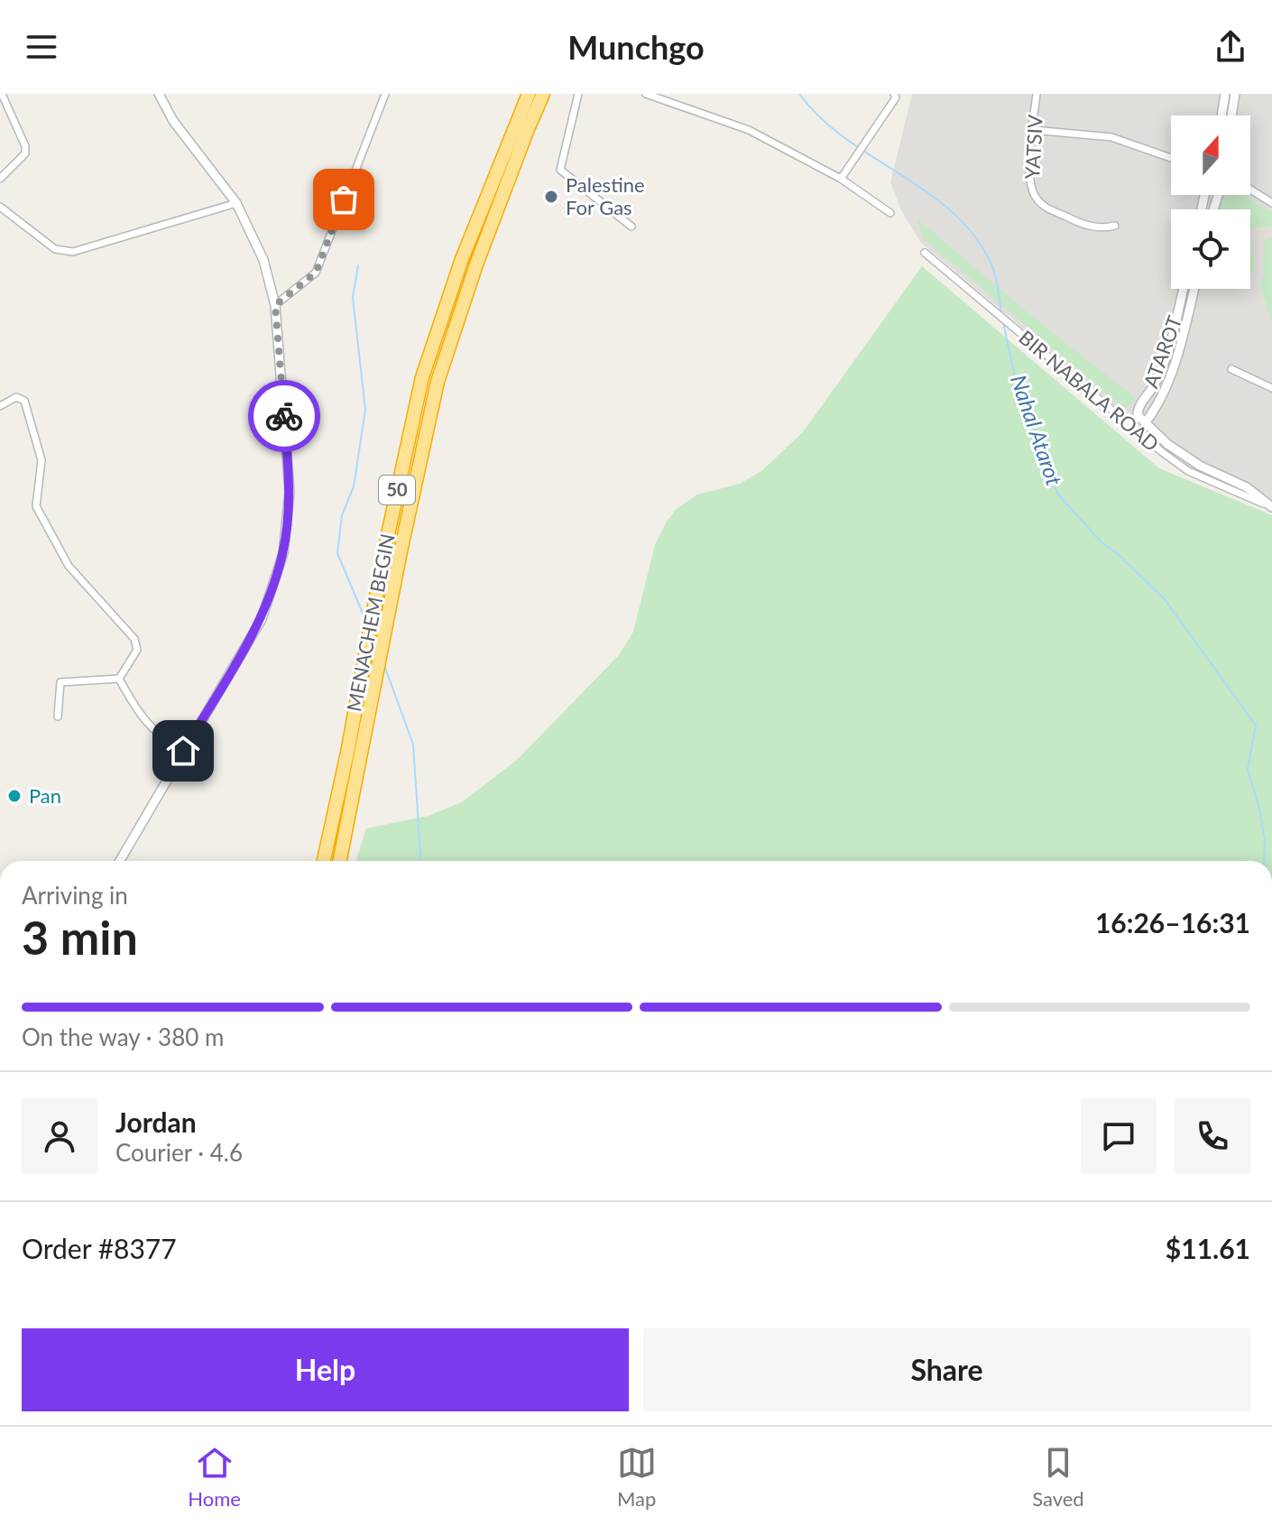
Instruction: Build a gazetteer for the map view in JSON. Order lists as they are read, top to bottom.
{
  "streets": {
    "highway": ["50", "MENACHEM BEGIN"],
    "street": ["YATSIV", "ATAROT", "BIR NABALA ROAD"]
  },
  "water": ["Nahal Atarot"],
  "places": ["Palestine For Gas", "Pan"],
  "north": "top",
  "page": {
    "header": "Munchgo",
    "heading": ["3 min", "Arriving in", "16:26–16:31"],
    "panel": [
      "Jordan",
      "Courier · 4.6",
      "Order #8377",
      "$11.61"
    ],
    "bar": "On the way · 380 m",
    "buttons": ["Help", "Share"],
    "tabs": ["Home", "Map", "Saved"]
  }
}
